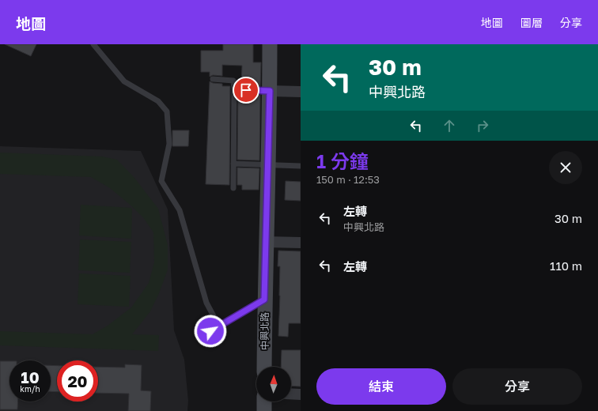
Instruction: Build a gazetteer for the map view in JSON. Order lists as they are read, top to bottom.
{
  "streets": {
    "street": ["中興北路"]
  },
  "north": "top",
  "page": {
    "header": "地圖",
    "nav": ["地圖", "圖層", "分享"],
    "turn": ["30 m", "中興北路"],
    "heading": ["1 分鐘", "150 m · 12:53"],
    "list": [
      {
        "name": "左轉",
        "note": "中興北路",
        "value": "30 m"
      },
      {
        "name": "左轉",
        "value": "110 m"
      }
    ],
    "speed": "10 km/h",
    "limit": "20",
    "buttons": ["結束", "分享"]
  }
}
